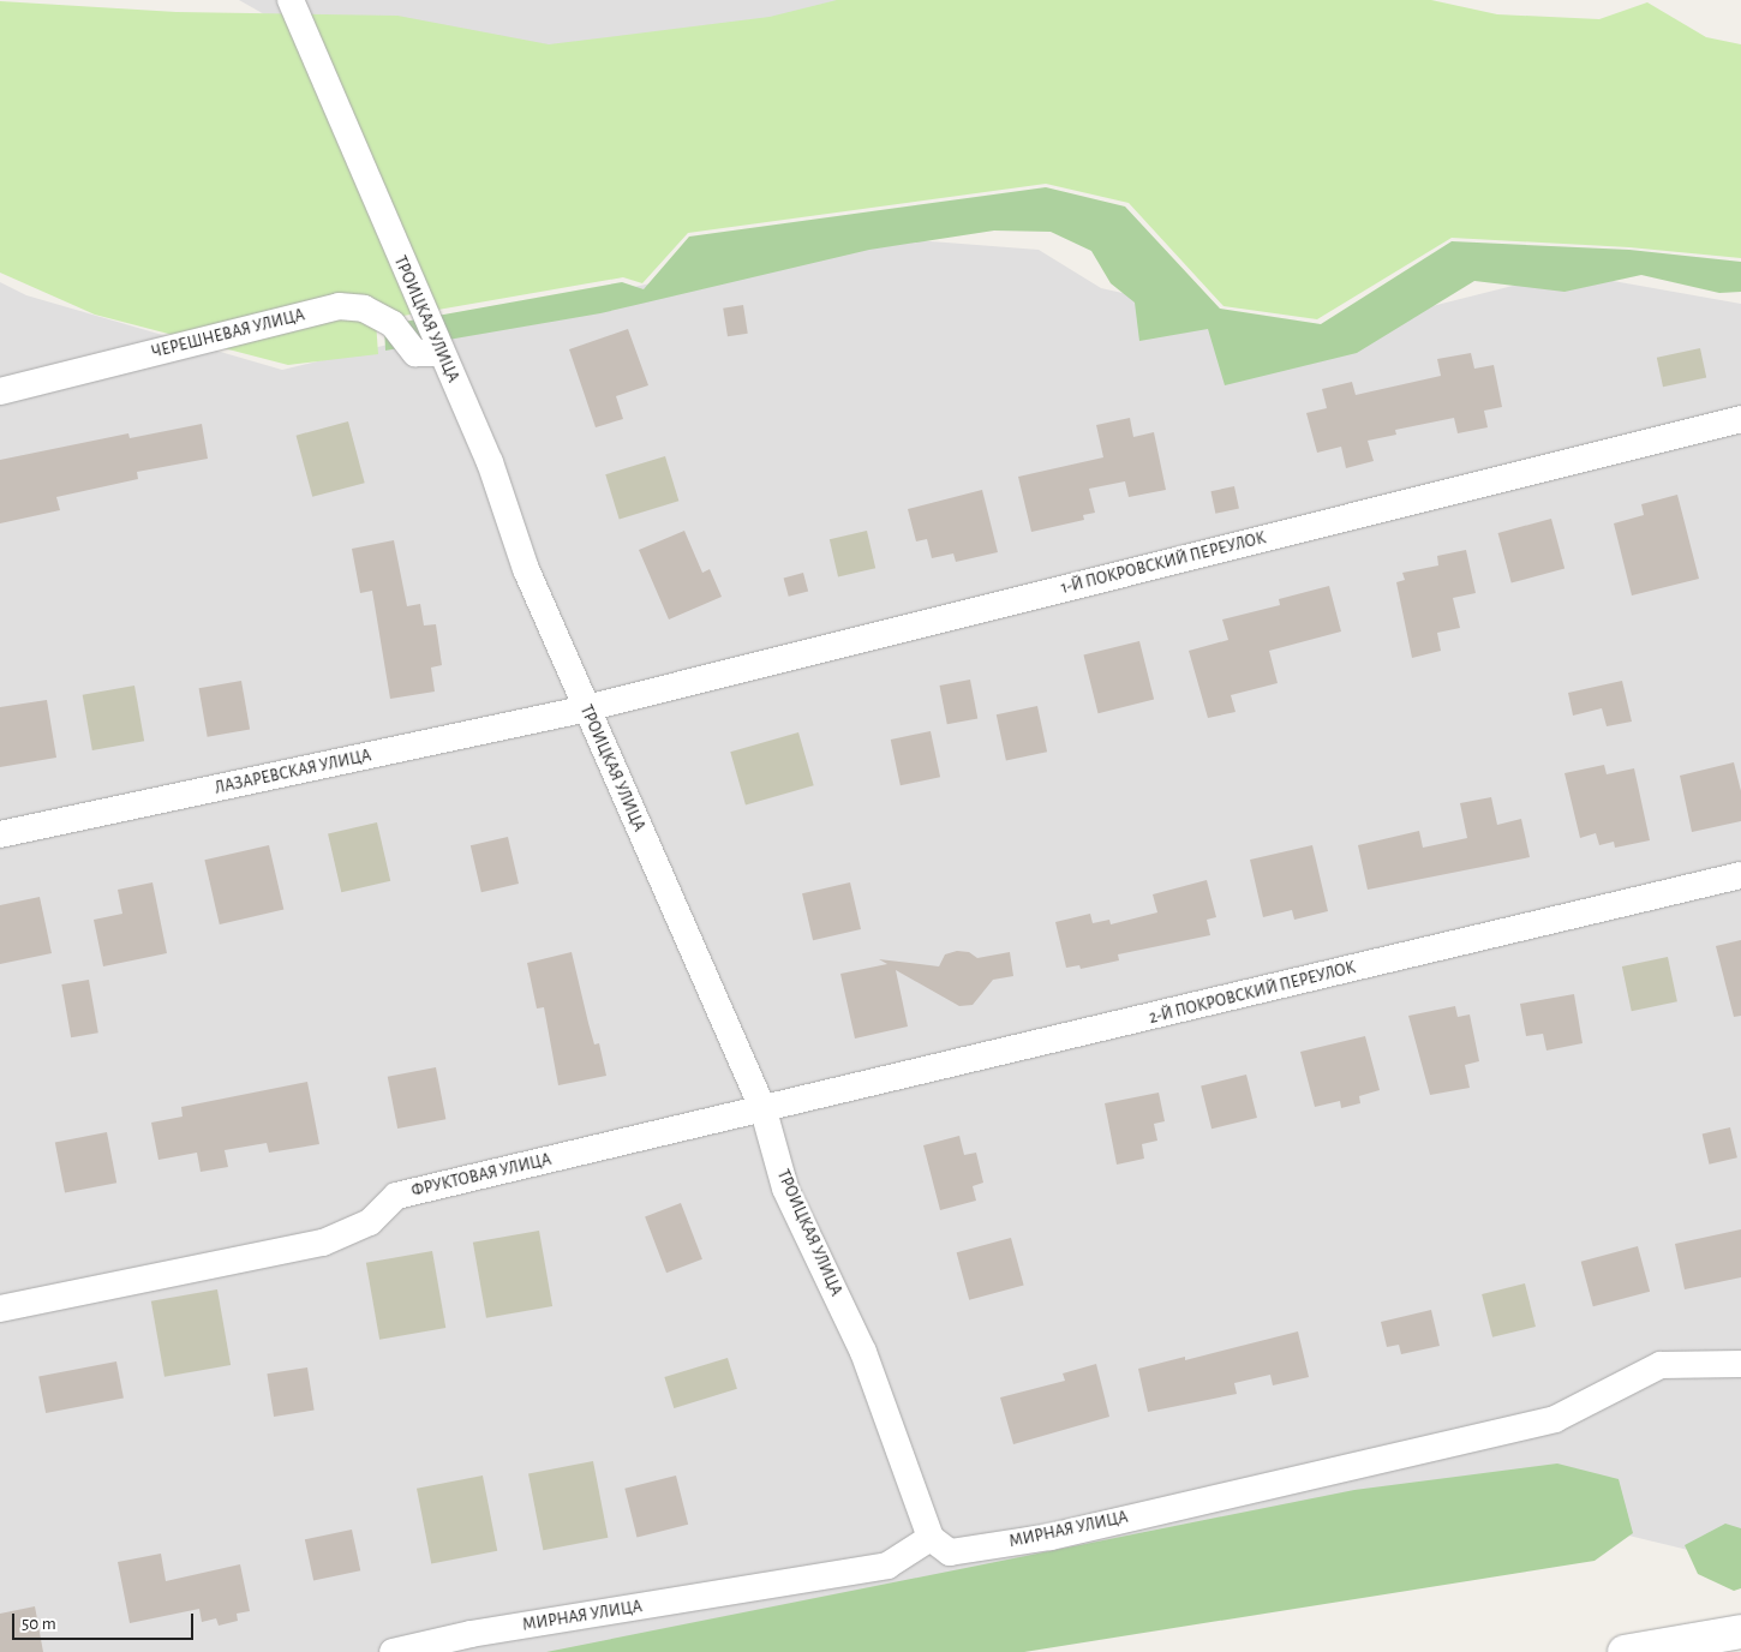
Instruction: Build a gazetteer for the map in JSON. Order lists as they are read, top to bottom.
{
  "streets": {
    "street": [
      "ТРОИЦКАЯ УЛИЦА",
      "ЧЕРЕШНЕВАЯ УЛИЦА",
      "1-Й ПОКРОВСКИЙ ПЕРЕУЛОК",
      "ЛАЗАРЕВСКАЯ УЛИЦА",
      "2-Й ПОКРОВСКИЙ ПЕРЕУЛОК",
      "ФРУКТОВАЯ УЛИЦА",
      "МИРНАЯ УЛИЦА"
    ]
  },
  "crossings": [
    ["ТРОИЦКАЯ УЛИЦА", "ЧЕРЕШНЕВАЯ УЛИЦА"],
    ["ТРОИЦКАЯ УЛИЦА", "1-Й ПОКРОВСКИЙ ПЕРЕУЛОК"],
    ["ТРОИЦКАЯ УЛИЦА", "ЛАЗАРЕВСКАЯ УЛИЦА"],
    ["ТРОИЦКАЯ УЛИЦА", "2-Й ПОКРОВСКИЙ ПЕРЕУЛОК"],
    ["ТРОИЦКАЯ УЛИЦА", "ФРУКТОВАЯ УЛИЦА"],
    ["ТРОИЦКАЯ УЛИЦА", "МИРНАЯ УЛИЦА"],
    ["1-Й ПОКРОВСКИЙ ПЕРЕУЛОК", "ЛАЗАРЕВСКАЯ УЛИЦА"],
    ["2-Й ПОКРОВСКИЙ ПЕРЕУЛОК", "ФРУКТОВАЯ УЛИЦА"]
  ],
  "scale_bar": "50 m"
}
